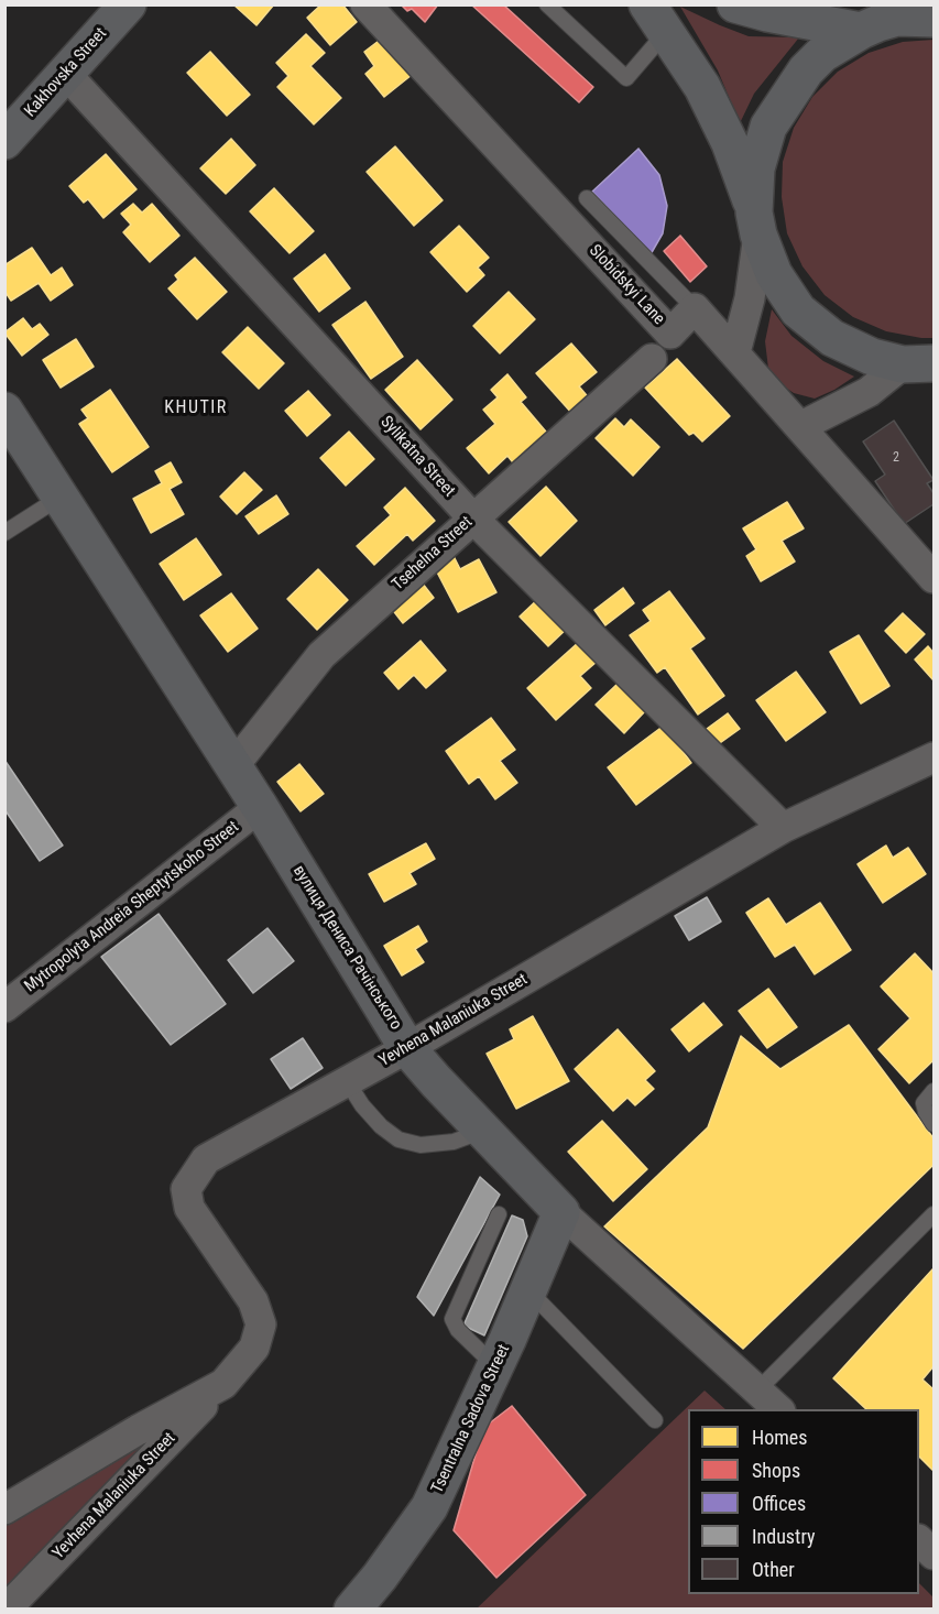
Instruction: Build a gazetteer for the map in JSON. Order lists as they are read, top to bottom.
{
  "streets": {
    "main road": ["Kakhovska Street", "вулиця Дениса Рачінського", "Tsentralna Sadova Street"],
    "street": [
      "Slobidskyi Lane",
      "Sylikatna Street",
      "Tsehelna Street",
      "Mytropolyta Andreia Sheptytskoho Street",
      "Yevhena Malaniuka Street"
    ]
  },
  "crossings": [
    ["Kakhovska Street", "Sylikatna Street"],
    ["Sylikatna Street", "Tsehelna Street"],
    ["Sylikatna Street", "Yevhena Malaniuka Street"],
    ["Tsehelna Street", "вулиця Дениса Рачінського"],
    ["Mytropolyta Andreia Sheptytskoho Street", "вулиця Дениса Рачінського"],
    ["вулиця Дениса Рачінського", "Yevhena Malaniuka Street"],
    ["вулиця Дениса Рачінського", "Tsentralna Sadova Street"]
  ],
  "districts": ["KHUTIR"],
  "house_numbers": ["2"],
  "legend": [
    "Homes",
    "Shops",
    "Offices",
    "Industry",
    "Other"
  ]
}
